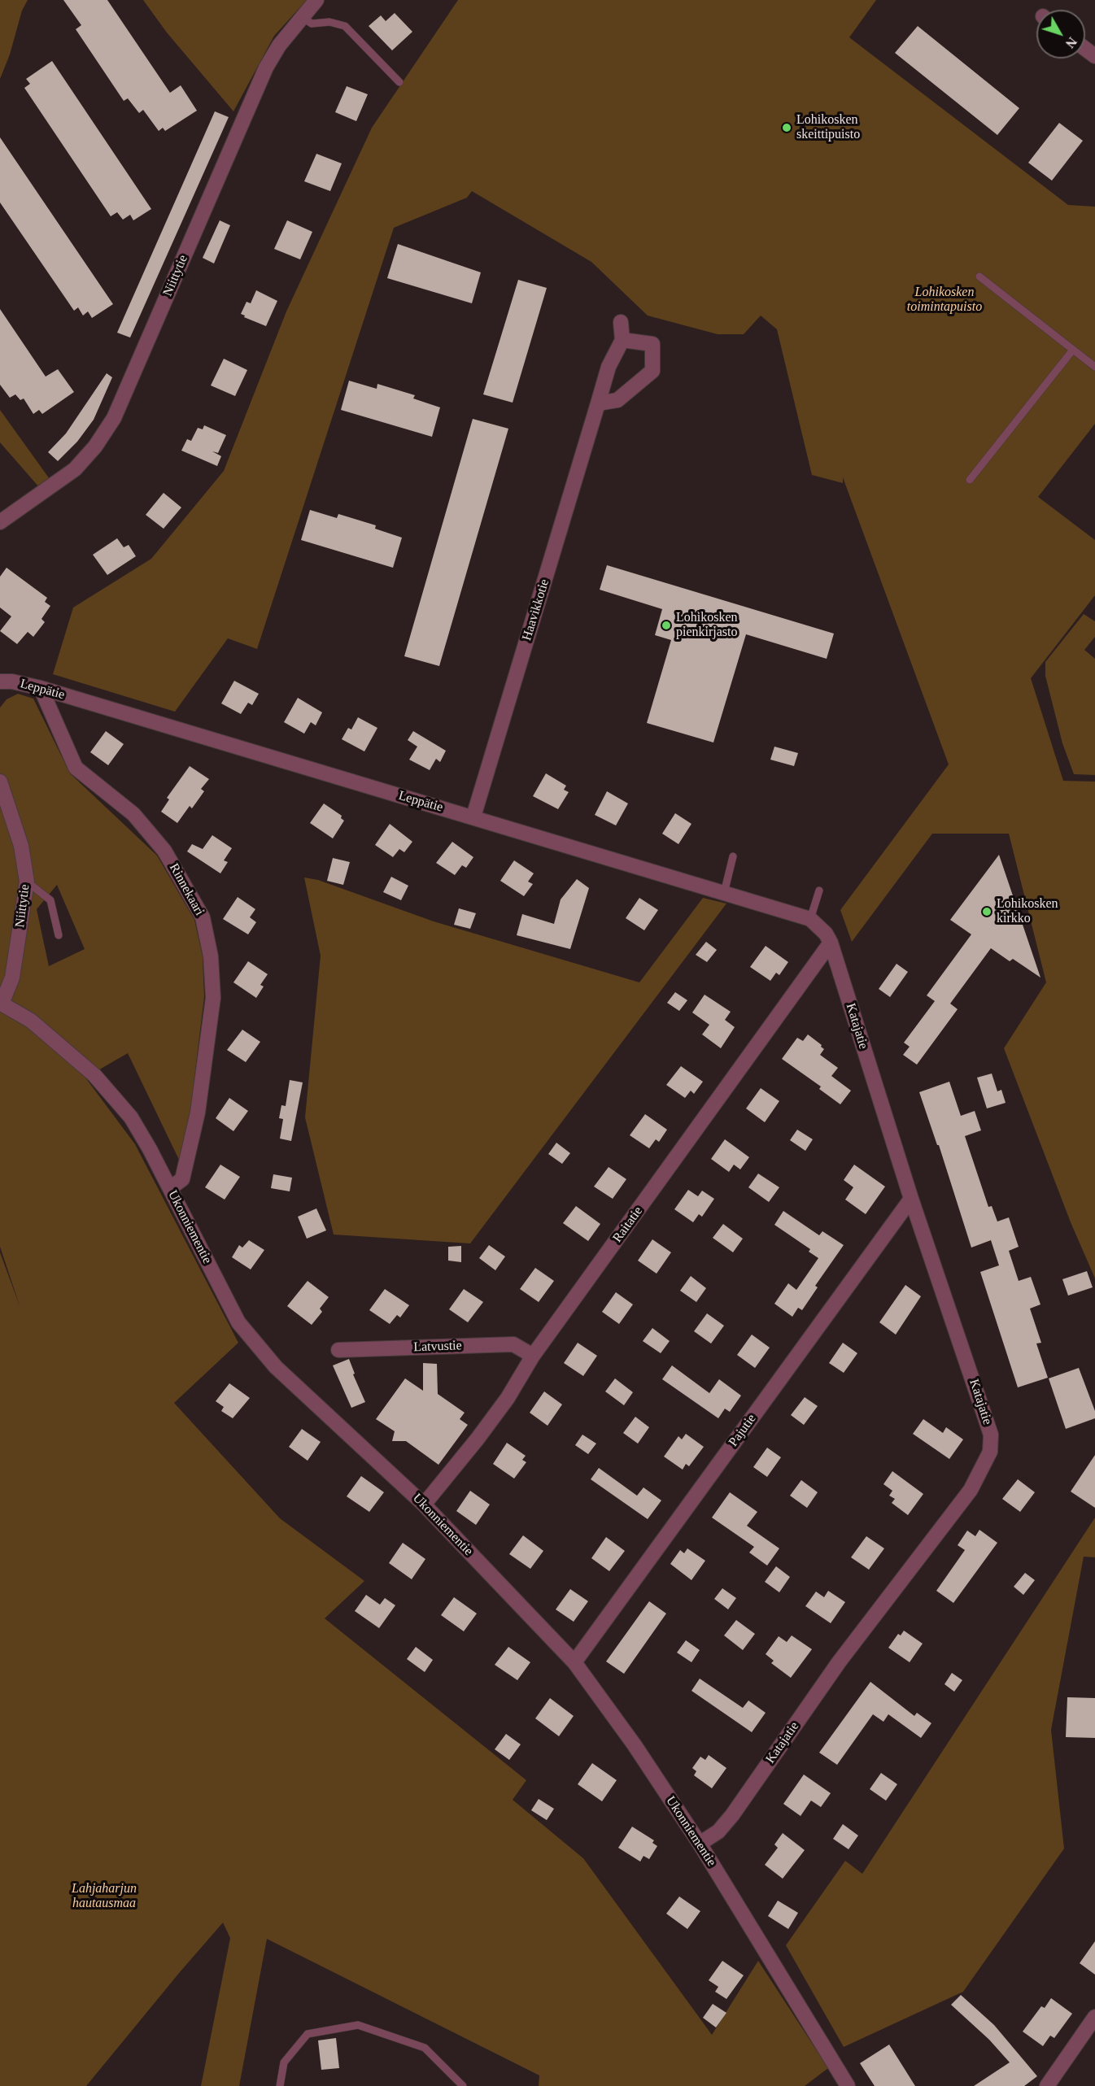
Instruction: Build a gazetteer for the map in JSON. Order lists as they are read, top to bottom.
{
  "streets": {
    "street": [
      "Niittytie",
      "Haavikkotie",
      "Leppätie",
      "Rinnekaari",
      "Katajatie",
      "Raitatie",
      "Ukonniementie",
      "Latvustie",
      "Pajutie"
    ]
  },
  "crossings": [
    ["Niittytie", "Ukonniementie"],
    ["Haavikkotie", "Leppätie"],
    ["Leppätie", "Rinnekaari"],
    ["Leppätie", "Katajatie"],
    ["Leppätie", "Raitatie"],
    ["Rinnekaari", "Ukonniementie"],
    ["Katajatie", "Raitatie"],
    ["Katajatie", "Ukonniementie"],
    ["Katajatie", "Pajutie"],
    ["Raitatie", "Ukonniementie"],
    ["Raitatie", "Latvustie"],
    ["Ukonniementie", "Pajutie"]
  ],
  "parks": ["Lohikosken toimintapuisto", "Lahjaharjun hautausmaa"],
  "places": ["Lohikosken skeittipuisto", "Lohikosken pienkirjasto", "Lohikosken kirkko"],
  "north": "bottom right"
}
